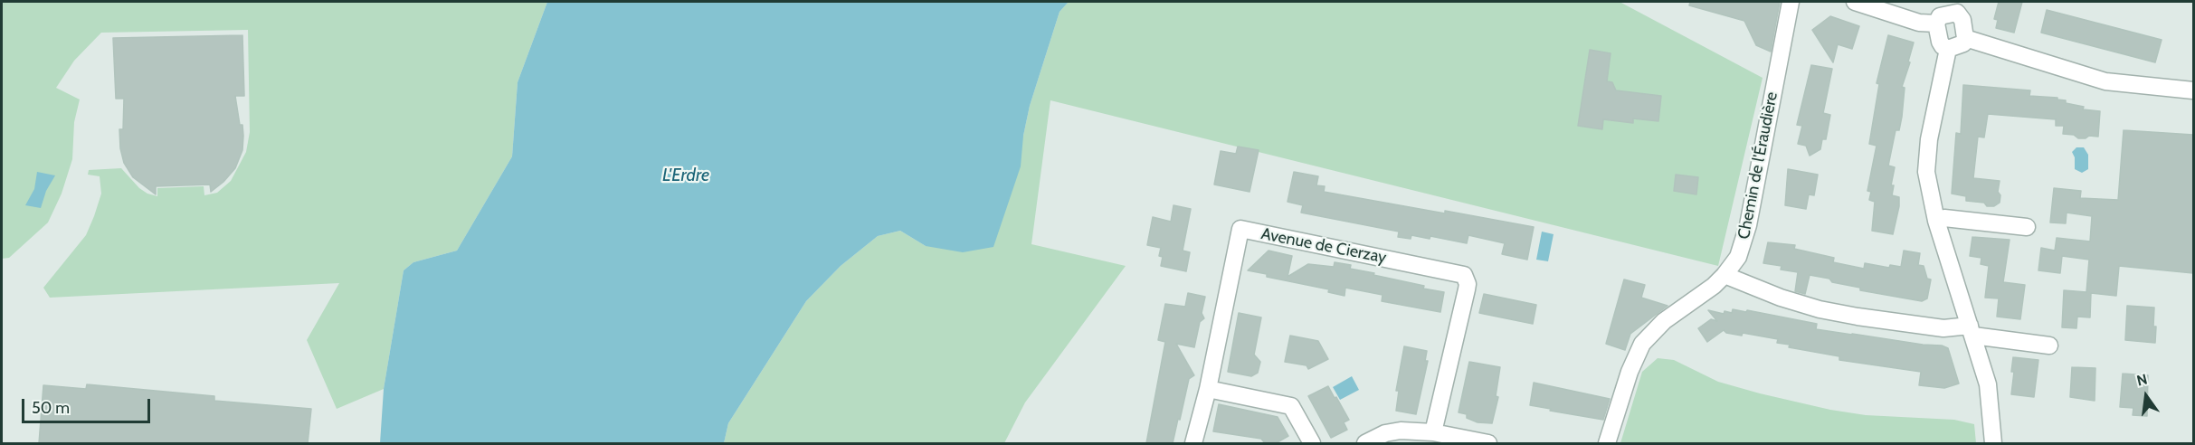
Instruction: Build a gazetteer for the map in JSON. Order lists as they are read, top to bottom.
{
  "streets": {
    "street": ["Chemin de l'Éraudière", "Avenue de Cierzay"]
  },
  "water": ["L'Erdre"],
  "scale_bar": "50 m",
  "north": "top"
}
